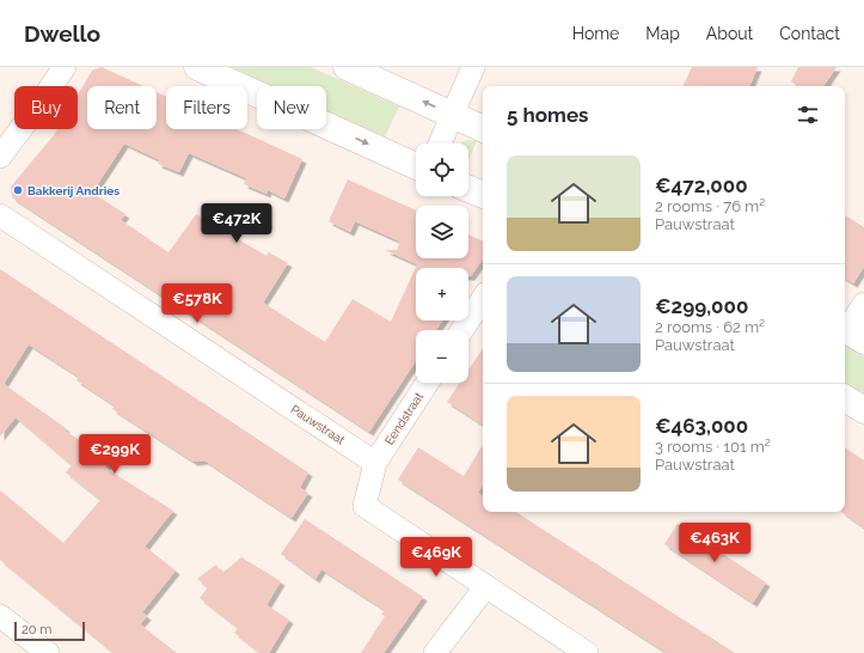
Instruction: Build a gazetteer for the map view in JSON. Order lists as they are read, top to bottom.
{
  "streets": {
    "street": ["Eendstraat", "Pauwstraat"]
  },
  "crossings": [
    ["Eendstraat", "Pauwstraat"]
  ],
  "places": ["Bakkerij Andries"],
  "scale_bar": "20 m",
  "page": {
    "header": "Dwello",
    "nav": [
      "Home",
      "Map",
      "About",
      "Contact"
    ],
    "chip": [
      "Buy",
      "Rent",
      "Filters",
      "New"
    ],
    "heading": "5 homes",
    "map_buttons": ["+", "−"],
    "list": [
      {
        "name": "€472,000",
        "note": "2 rooms · 76 m² · Pauwstraat"
      },
      {
        "name": "€299,000",
        "note": "2 rooms · 62 m² · Pauwstraat"
      },
      {
        "name": "€463,000",
        "note": "3 rooms · 101 m² · Pauwstraat"
      }
    ],
    "price": [
      "€472K",
      "€578K",
      "€299K",
      "€463K",
      "€469K"
    ],
    "scale": "20 m"
  }
}
